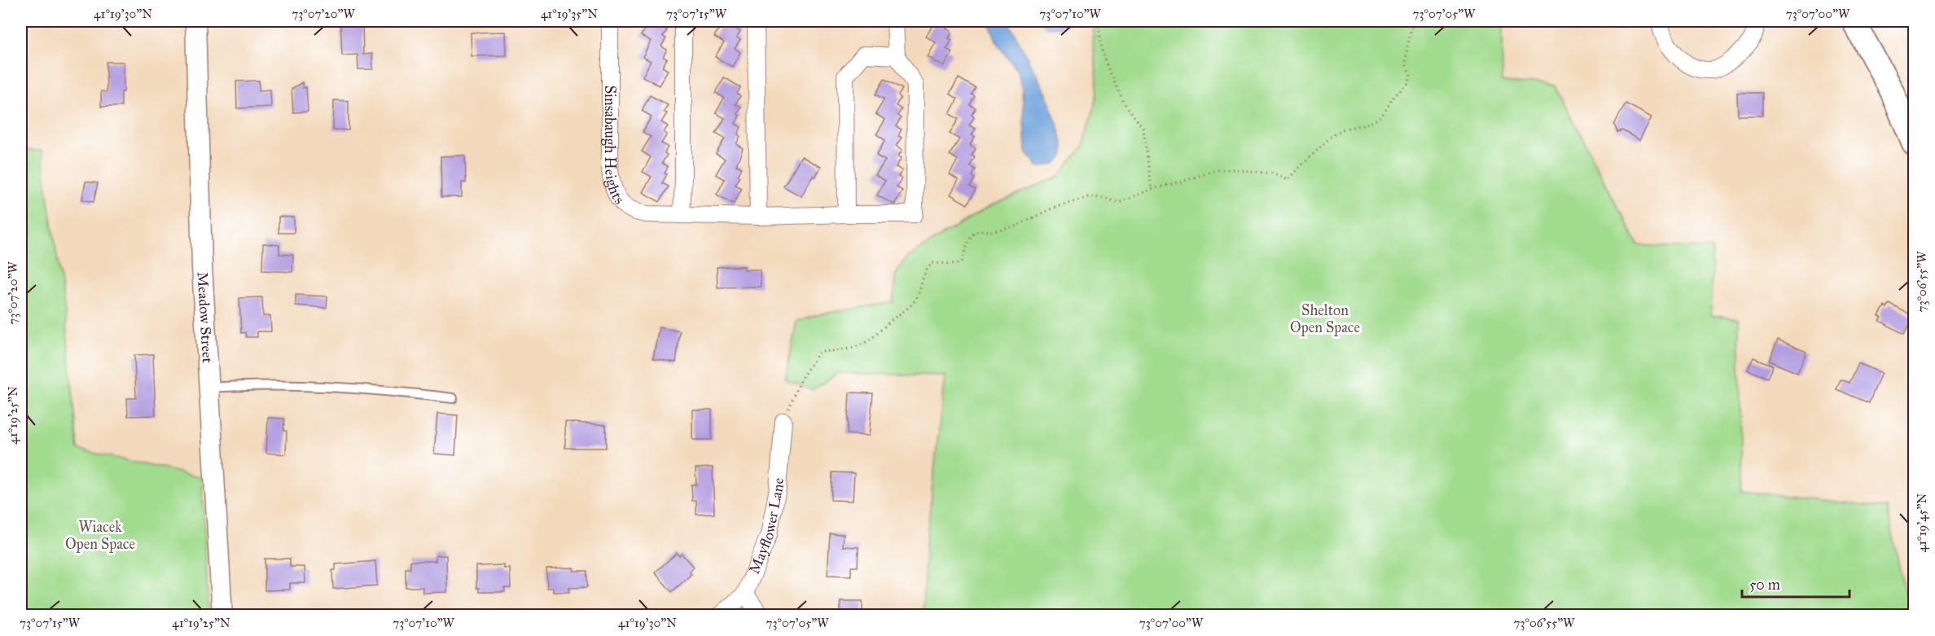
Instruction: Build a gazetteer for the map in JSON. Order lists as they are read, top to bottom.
{
  "streets": {
    "street": ["Sinsabaugh Heights", "Meadow Street", "Mayflower Lane"]
  },
  "parks": ["Shelton Open Space", "Wiacek Open Space"],
  "scale_bar": "50 m",
  "coordinates": [
    "41°19'30\"N",
    "73°07'20\"W",
    "41°19'35\"N",
    "73°07'15\"W",
    "73°07'10\"W",
    "73°07'05\"W",
    "73°07'00\"W",
    "73°06'55\"W",
    "41°19'25\"N",
    "41°19'45\"N"
  ]
}
